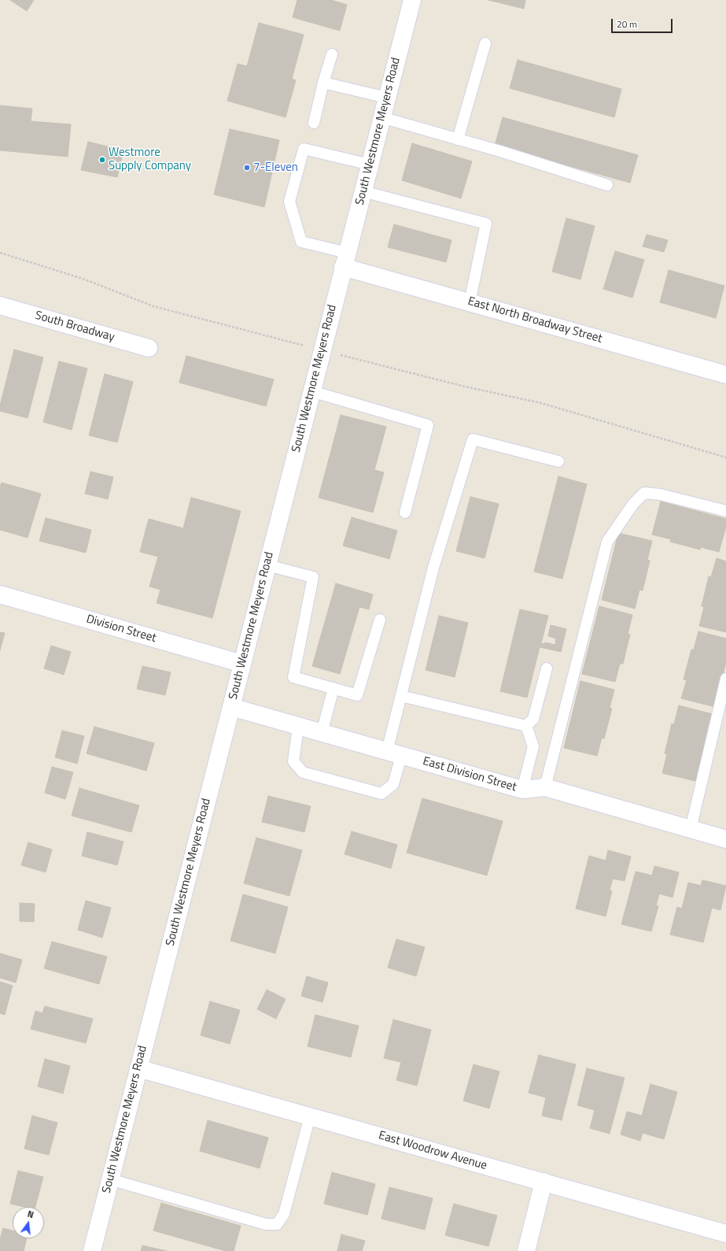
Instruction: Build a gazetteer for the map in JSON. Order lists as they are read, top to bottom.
{
  "streets": {
    "street": [
      "South Westmore Meyers Road",
      "East North Broadway Street",
      "South Broadway",
      "Division Street",
      "East Division Street",
      "East Woodrow Avenue"
    ]
  },
  "crossings": [
    ["South Westmore Meyers Road", "East North Broadway Street"],
    ["South Westmore Meyers Road", "Division Street"],
    ["South Westmore Meyers Road", "East Division Street"],
    ["South Westmore Meyers Road", "East Woodrow Avenue"]
  ],
  "places": ["Westmore Supply Company", "7-Eleven"],
  "scale_bar": "20 m",
  "north": "top"
}
